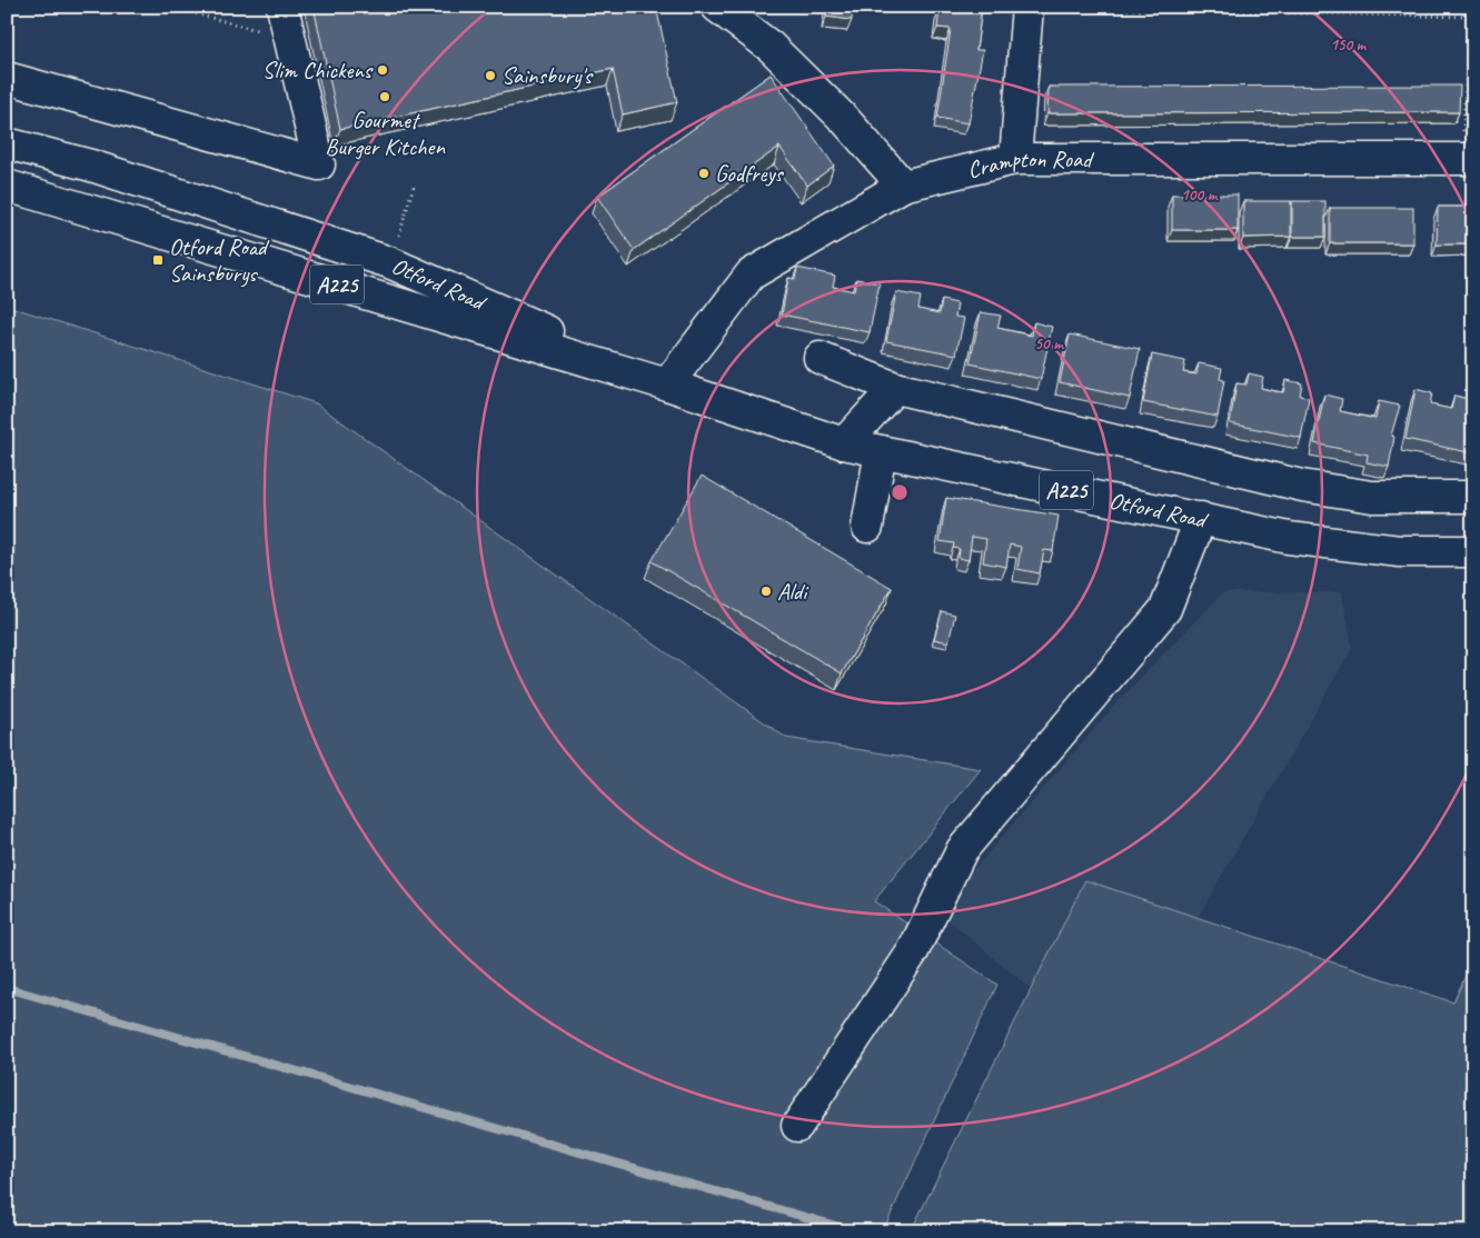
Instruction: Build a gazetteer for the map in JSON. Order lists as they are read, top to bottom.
{
  "streets": {
    "main road": ["Crampton Road", "Otford Road", "A225"]
  },
  "crossings": [
    ["Crampton Road", "Otford Road"]
  ],
  "places": {
    "other": [
      "Slim Chickens",
      "Sainsbury's",
      "Gourmet Burger Kitchen",
      "Godfreys",
      "Aldi"
    ],
    "transit": ["Otford Road Sainsburys"]
  },
  "rings": ["150 m", "100 m", "50 m"]
}
